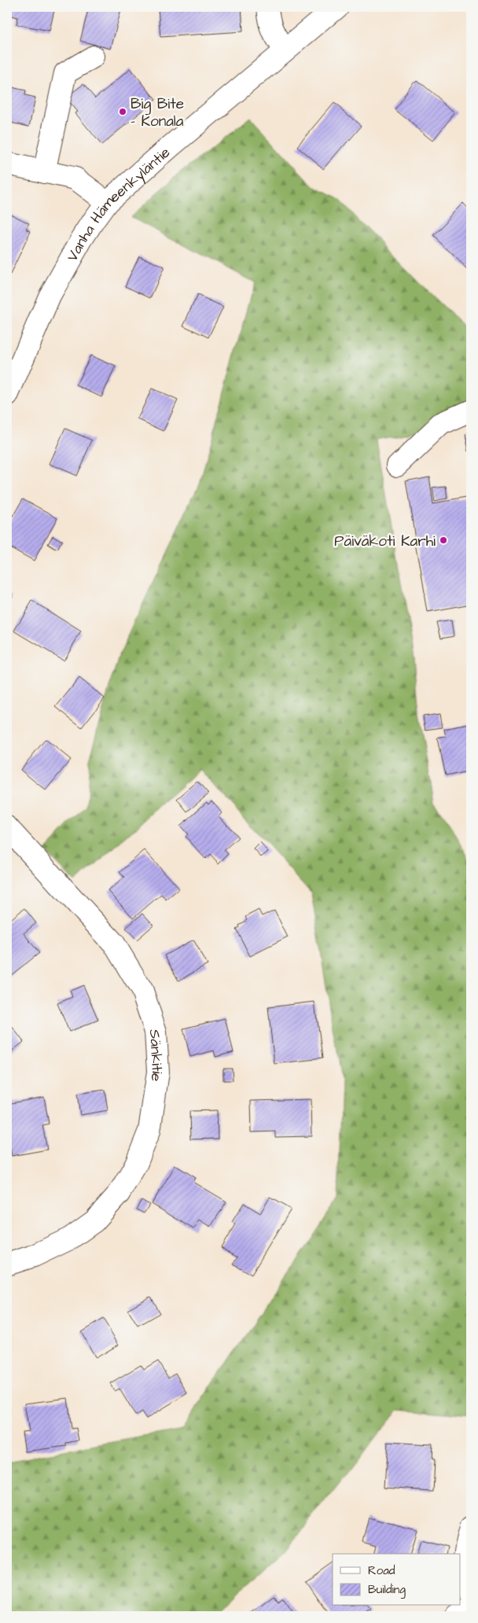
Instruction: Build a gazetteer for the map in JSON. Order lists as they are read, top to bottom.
{
  "streets": {
    "street": ["Vanha Hämeenkyläntie", "Sänkitie"]
  },
  "places": ["Big Bite - Konala", "Päiväkoti Karhi"],
  "legend": ["Road", "Building"]
}
